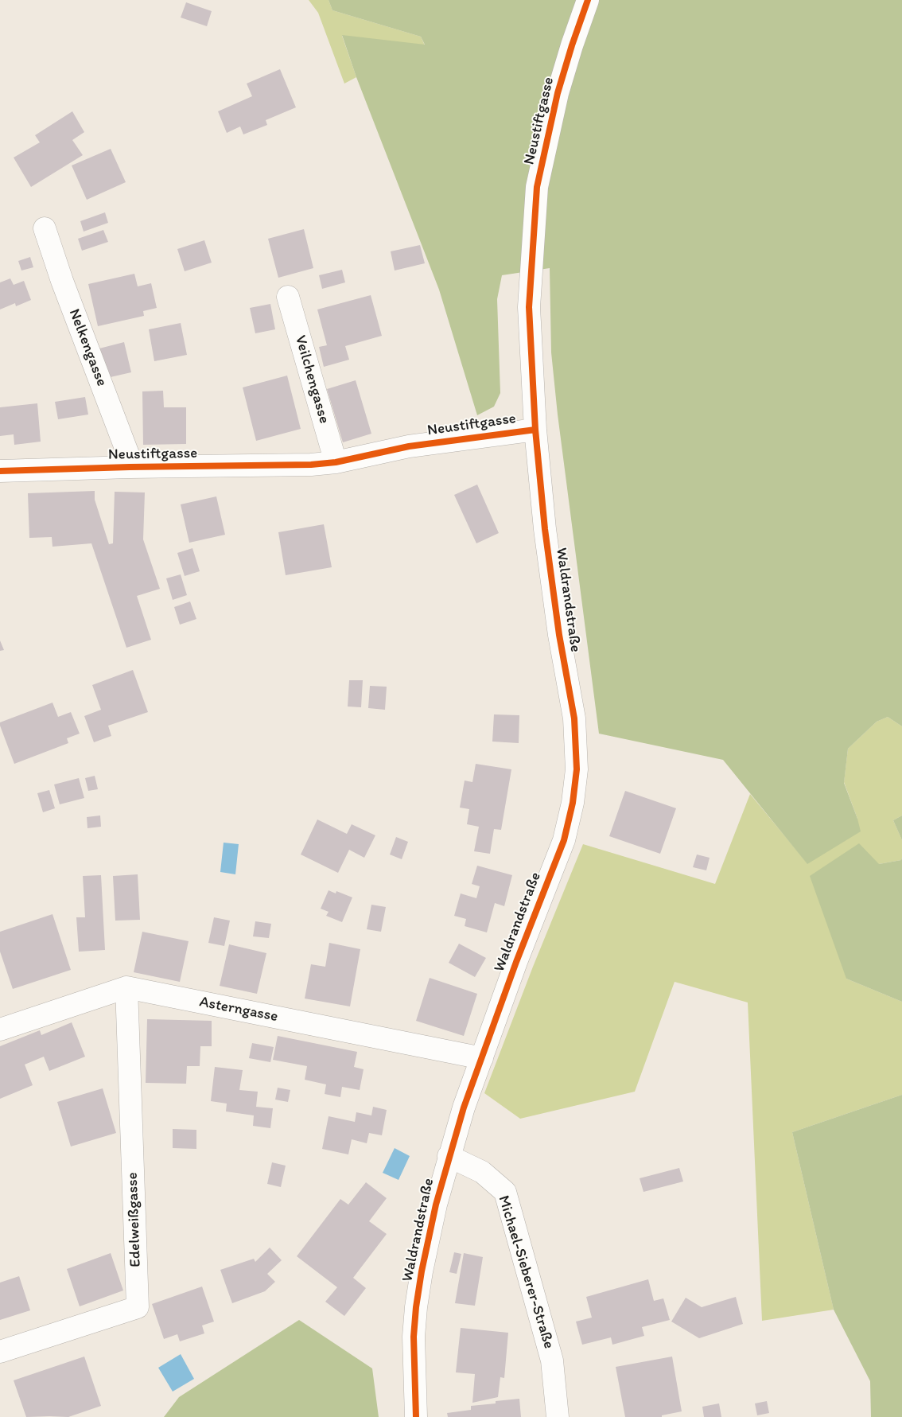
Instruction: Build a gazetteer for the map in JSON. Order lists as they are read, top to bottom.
{
  "streets": {
    "street": [
      "Neustiftgasse",
      "Nelkengasse",
      "Veilchengasse",
      "Waldrandstraße",
      "Asterngasse",
      "Edelweißgasse",
      "Michael-Sieberer-Straße"
    ]
  },
  "crossings": [
    ["Neustiftgasse", "Nelkengasse"],
    ["Neustiftgasse", "Veilchengasse"],
    ["Neustiftgasse", "Waldrandstraße"],
    ["Waldrandstraße", "Asterngasse"],
    ["Waldrandstraße", "Michael-Sieberer-Straße"],
    ["Asterngasse", "Edelweißgasse"]
  ]
}
